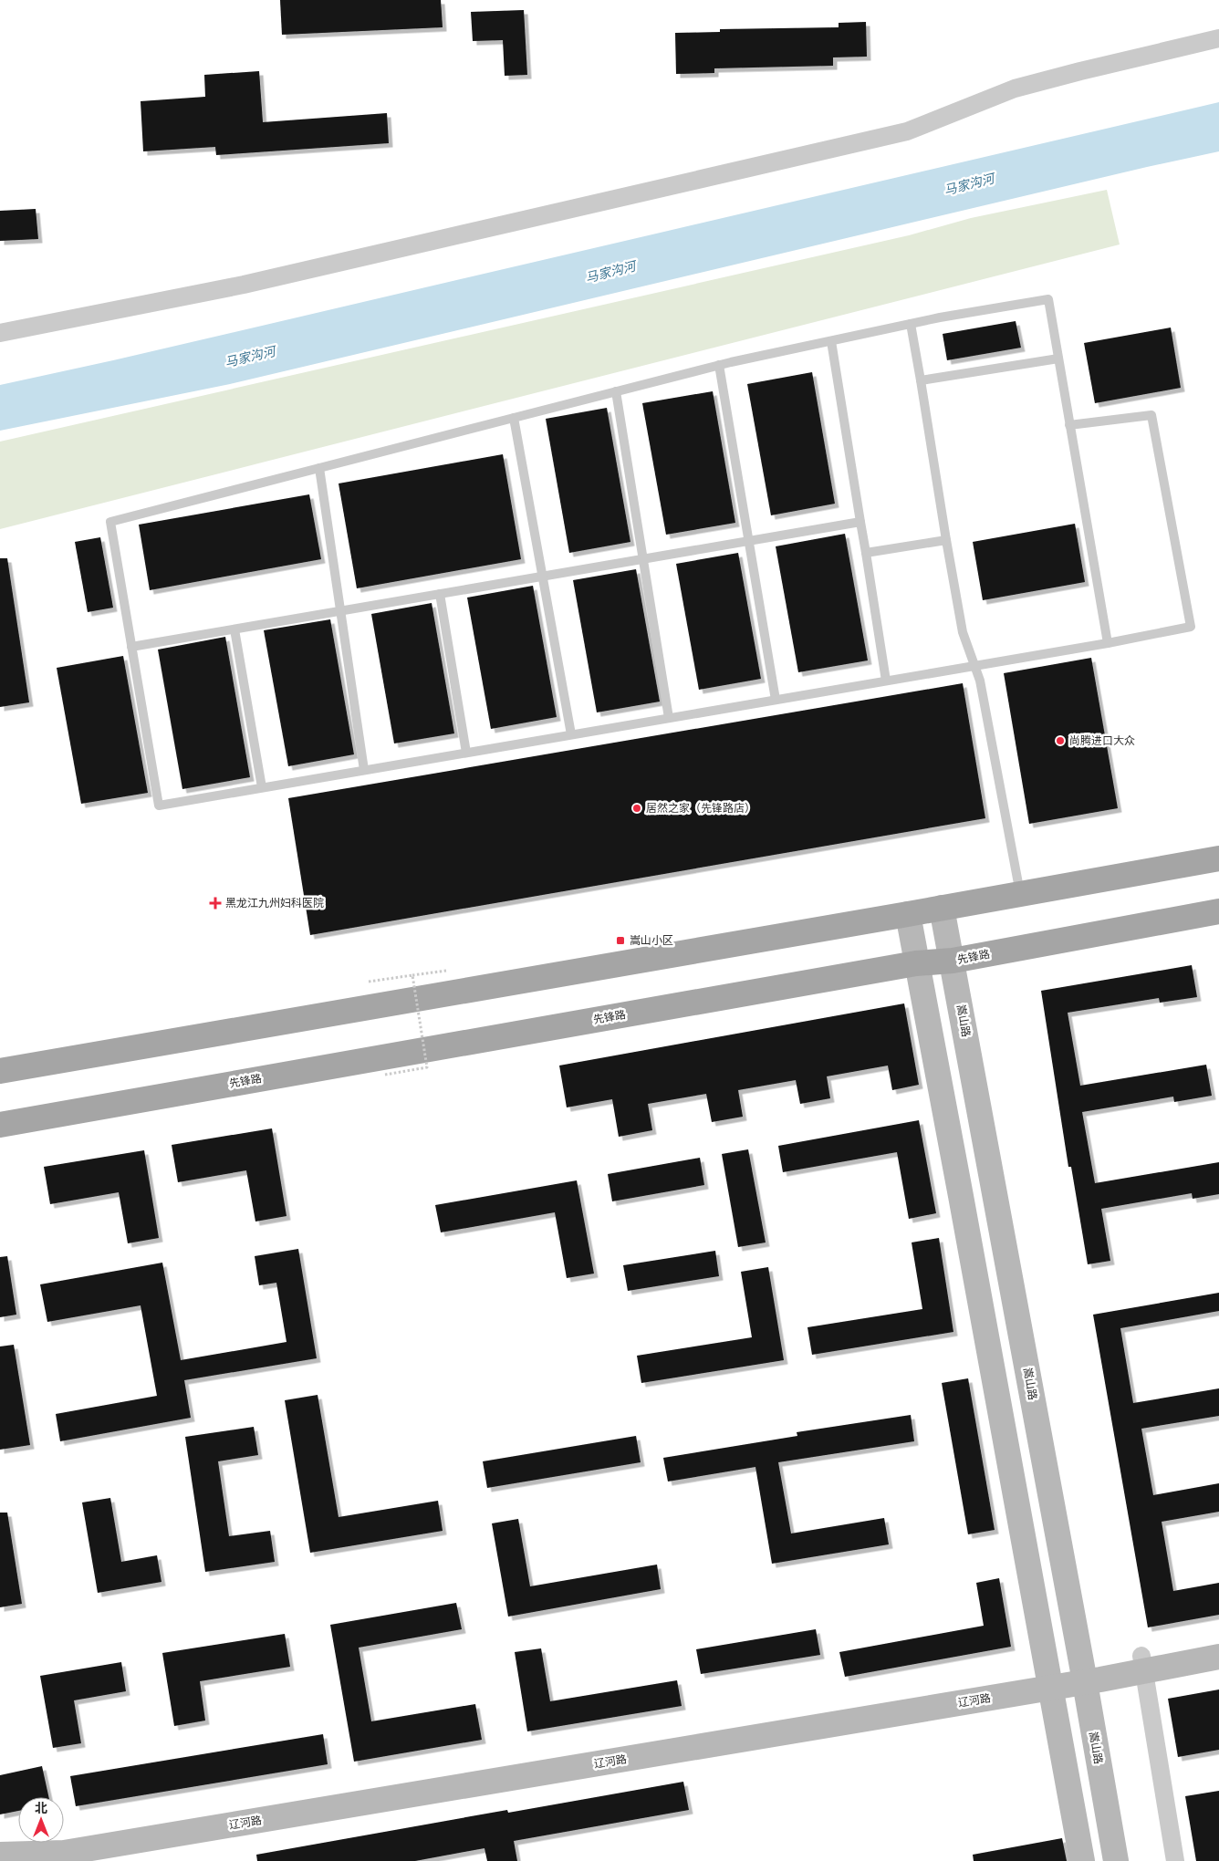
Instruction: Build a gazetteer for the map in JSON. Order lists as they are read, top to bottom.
{
  "streets": {
    "main road": ["先锋路", "嵩山路", "辽河路"]
  },
  "crossings": [
    ["先锋路", "嵩山路"],
    ["嵩山路", "辽河路"]
  ],
  "water": ["马家沟河"],
  "places": {
    "other": ["尚腾进口大众", "居然之家（先锋路店）"],
    "health": ["黑龙江九州妇科医院"],
    "transit": ["嵩山小区"]
  },
  "north": "top"
}
